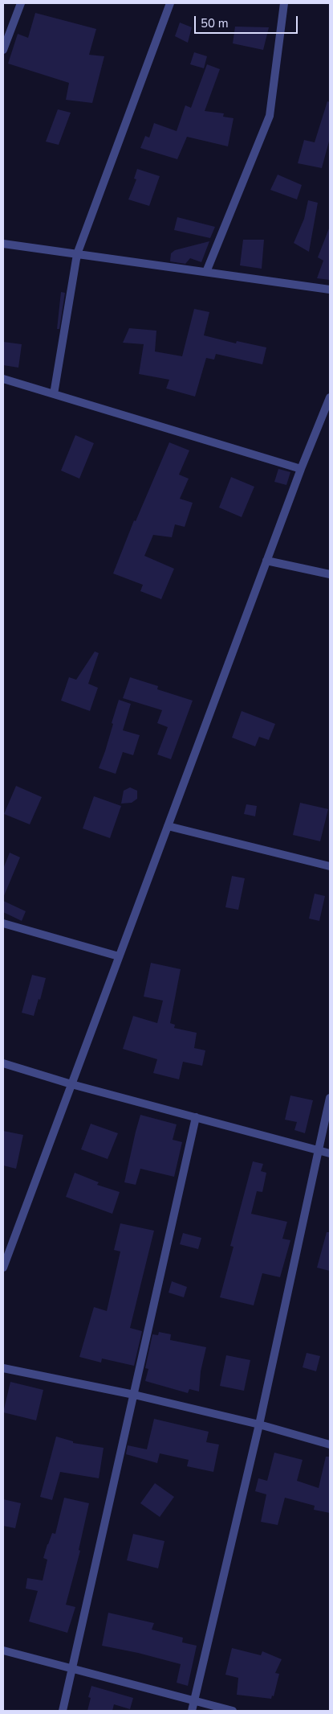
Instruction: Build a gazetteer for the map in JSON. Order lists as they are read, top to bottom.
{
  "scale_bar": "50 m"
}
